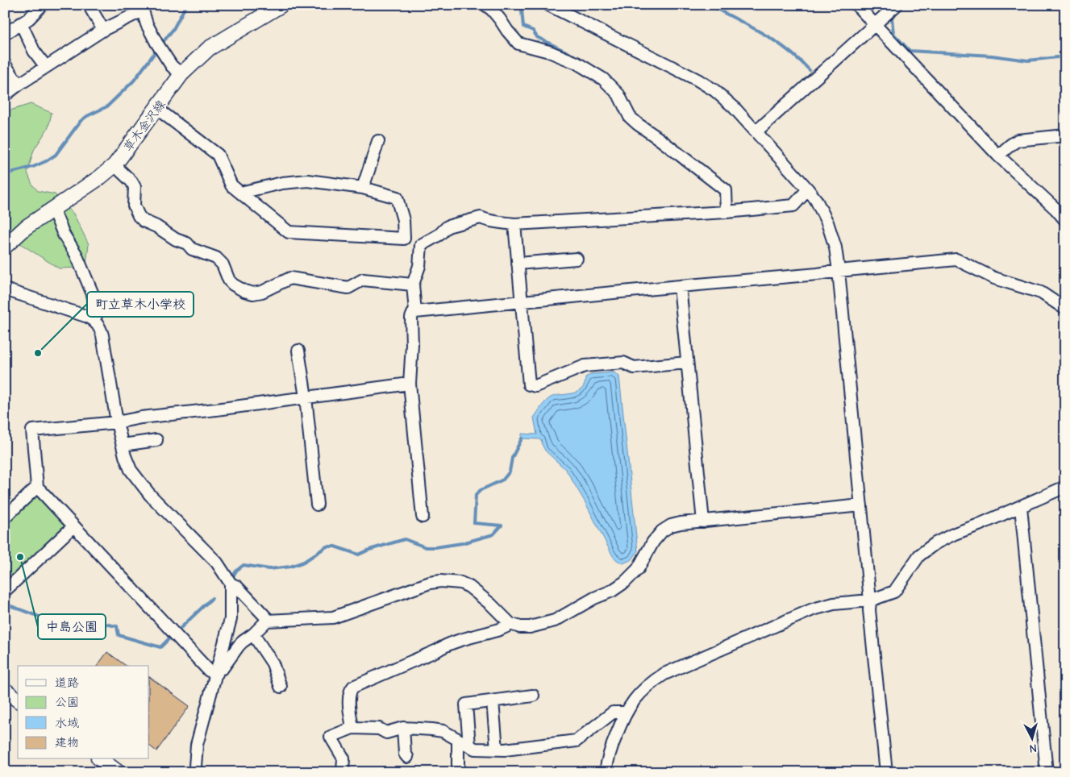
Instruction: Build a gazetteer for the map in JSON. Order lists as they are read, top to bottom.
{
  "streets": {
    "main road": ["草木金沢線"]
  },
  "places": ["町立草木小学校", "中島公園"],
  "legend": [
    "道路",
    "公園",
    "水域",
    "建物"
  ],
  "north": "bottom"
}
